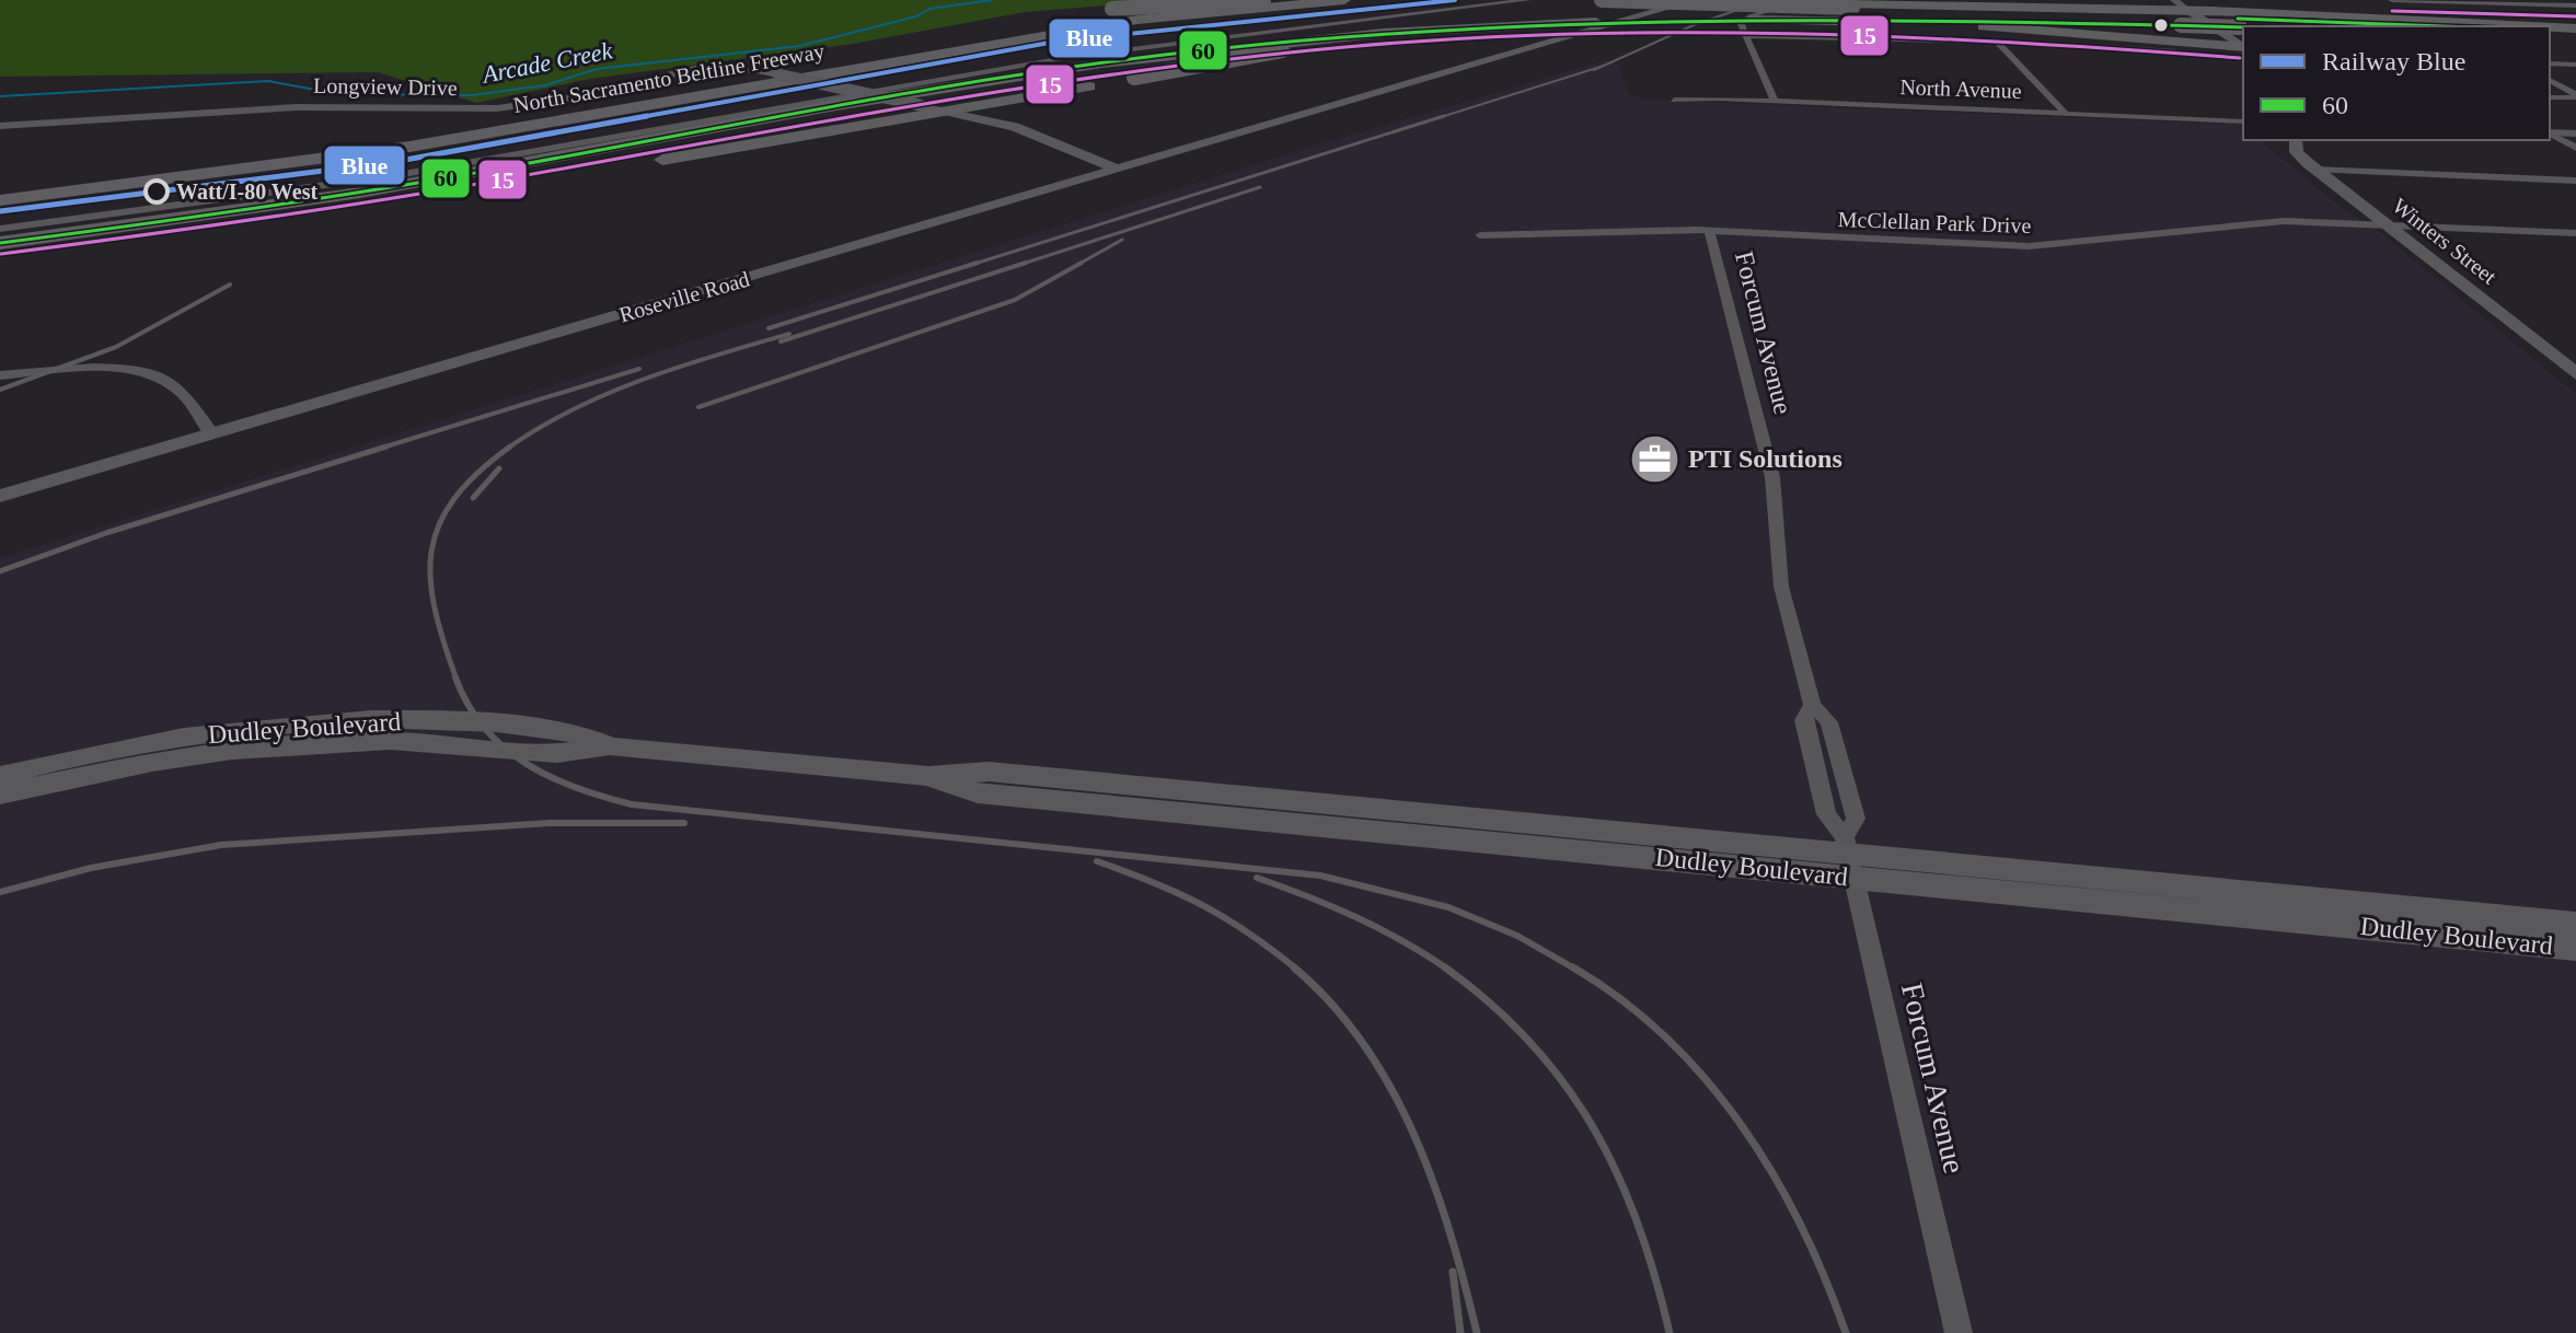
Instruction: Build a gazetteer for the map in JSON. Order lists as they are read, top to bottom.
{
  "streets": {
    "highway": ["North Sacramento Beltline Freeway"],
    "main road": [
      "Longview Drive",
      "Winters Street",
      "Roseville Road",
      "Dudley Boulevard"
    ],
    "street": ["North Avenue", "McClellan Park Drive", "Forcum Avenue"]
  },
  "crossings": [
    ["Longview Drive", "Roseville Road"],
    ["McClellan Park Drive", "Winters Street"],
    ["McClellan Park Drive", "Forcum Avenue"],
    ["Forcum Avenue", "Dudley Boulevard"]
  ],
  "water": ["Arcade Creek"],
  "places": {
    "other": ["Watt/I-80 West"],
    "office": ["PTI Solutions"]
  },
  "lines": ["rail line Blue", "transit line 15", "transit line 60"],
  "legend": ["Railway Blue", "60"]
}
